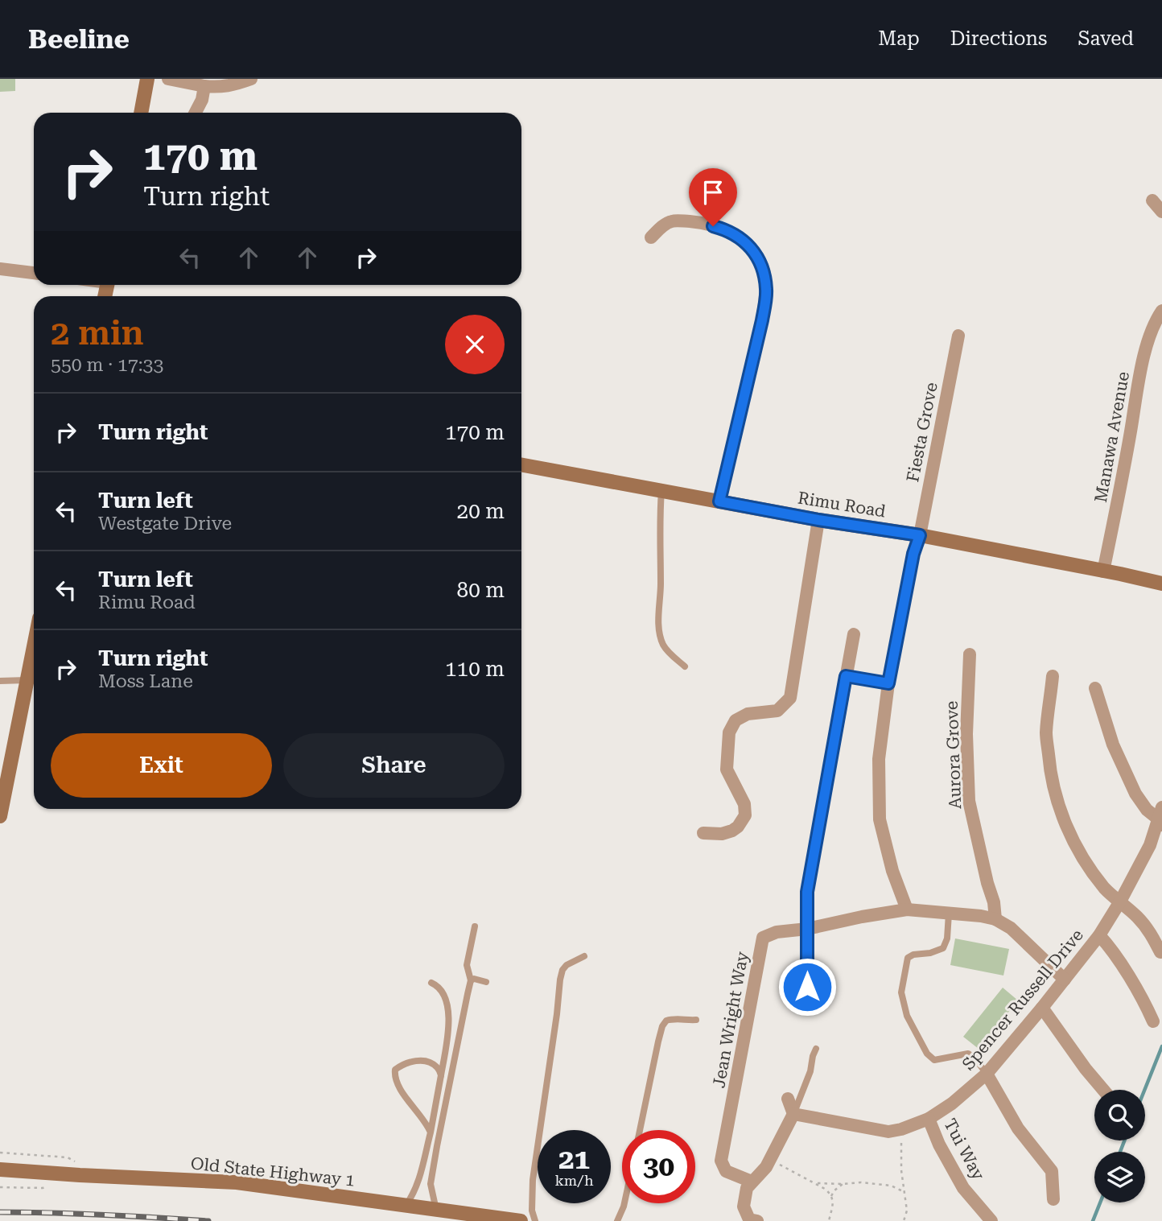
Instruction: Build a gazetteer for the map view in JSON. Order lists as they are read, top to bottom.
{
  "streets": {
    "main road": ["Rimu Road", "Old State Highway 1"],
    "street": [
      "Fiesta Grove",
      "Manawa Avenue",
      "Aurora Grove",
      "Spencer Russell Drive",
      "Jean Wright Way",
      "Tui Way"
    ]
  },
  "crossings": [
    ["Fiesta Grove", "Rimu Road"],
    ["Fiesta Grove", "Jean Wright Way"],
    ["Manawa Avenue", "Rimu Road"],
    ["Aurora Grove", "Jean Wright Way"],
    ["Spencer Russell Drive", "Jean Wright Way"],
    ["Spencer Russell Drive", "Tui Way"]
  ],
  "page": {
    "header": "Beeline",
    "nav": ["Map", "Directions", "Saved"],
    "turn": ["170 m", "Turn right"],
    "heading": ["2 min", "550 m · 17:33"],
    "list": [
      {
        "name": "Turn right",
        "value": "170 m"
      },
      {
        "name": "Turn left",
        "note": "Westgate Drive",
        "value": "20 m"
      },
      {
        "name": "Turn left",
        "note": "Rimu Road",
        "value": "80 m"
      },
      {
        "name": "Turn right",
        "note": "Moss Lane",
        "value": "110 m"
      }
    ],
    "buttons": ["Exit", "Share"],
    "speed": "21 km/h",
    "limit": "30"
  }
}
